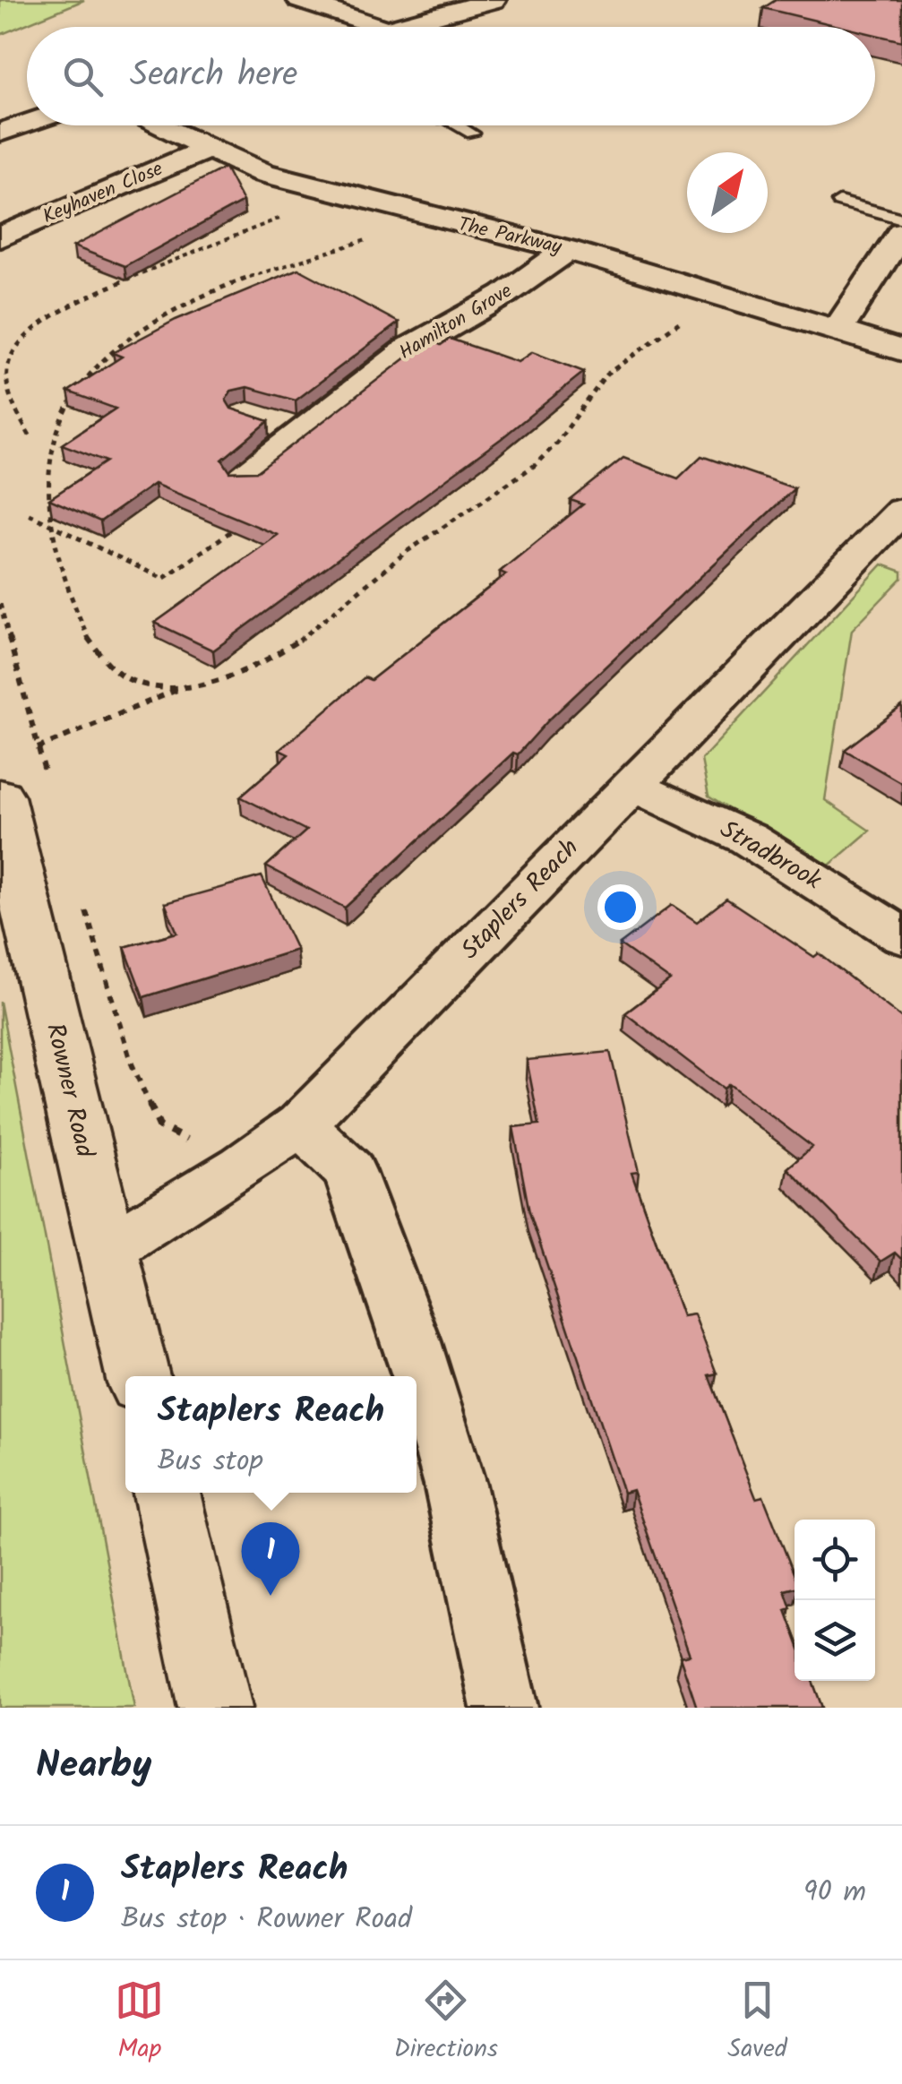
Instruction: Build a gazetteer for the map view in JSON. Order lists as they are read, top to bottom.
{
  "streets": {
    "main road": ["Rowner Road"],
    "street": [
      "Keyhaven Close",
      "The Parkway",
      "Hamilton Grove",
      "Stradbrook",
      "Staplers Reach"
    ]
  },
  "crossings": [
    ["Keyhaven Close", "The Parkway"],
    ["The Parkway", "Hamilton Grove"],
    ["Stradbrook", "Staplers Reach"],
    ["Staplers Reach", "Rowner Road"]
  ],
  "north": "top right",
  "page": {
    "search": "Search here",
    "popup": ["Staplers Reach", "Bus stop"],
    "pins": "1",
    "heading": "Nearby",
    "list": [
      {
        "mark": "1",
        "name": "Staplers Reach",
        "note": "Bus stop · Rowner Road",
        "value": "90 m"
      }
    ],
    "nav": ["Map", "Directions", "Saved"]
  }
}
